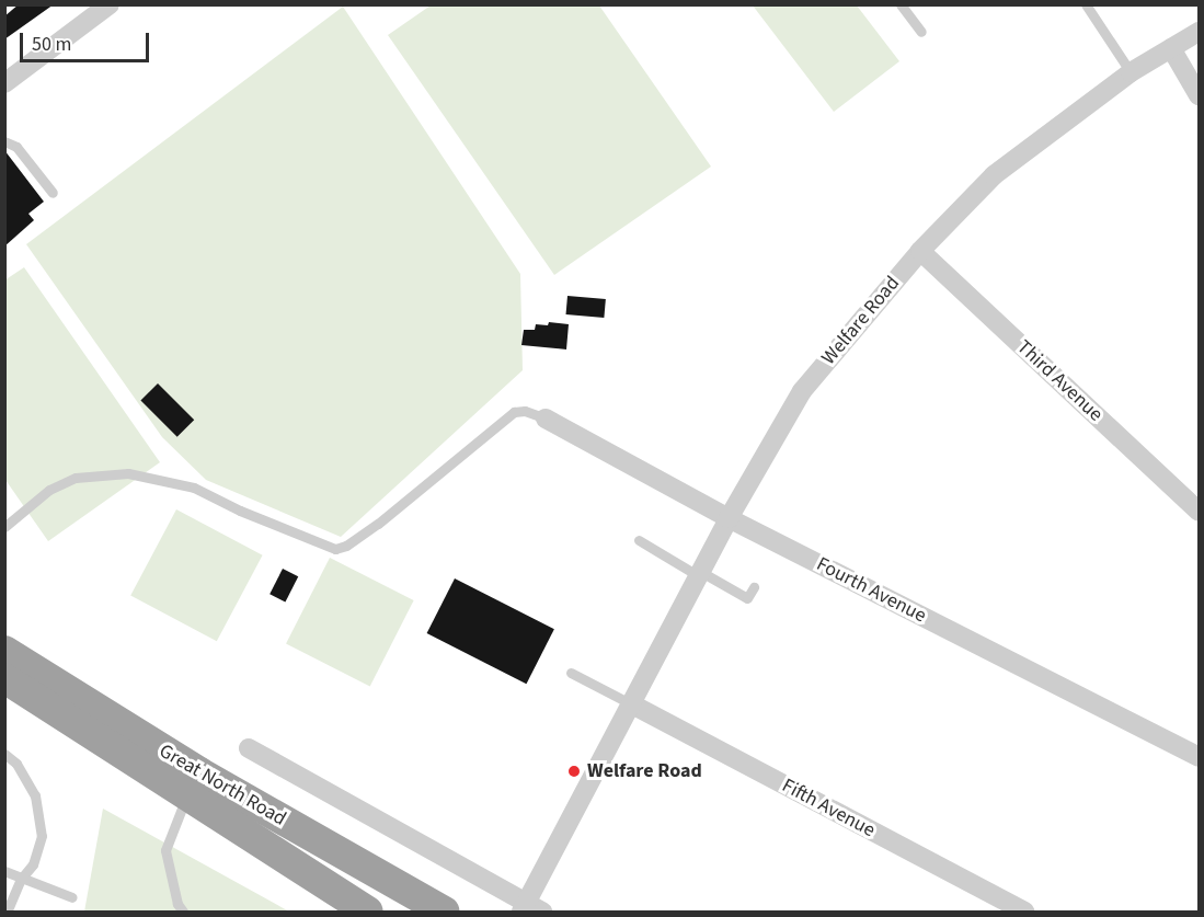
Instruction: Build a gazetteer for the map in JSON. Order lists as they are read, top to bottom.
{
  "streets": {
    "highway": ["Great North Road"],
    "street": [
      "Welfare Road",
      "Third Avenue",
      "Fourth Avenue",
      "Fifth Avenue"
    ]
  },
  "crossings": [
    ["Welfare Road", "Third Avenue"],
    ["Welfare Road", "Fourth Avenue"],
    ["Welfare Road", "Fifth Avenue"]
  ],
  "places": ["Welfare Road"],
  "scale_bar": "50 m"
}
